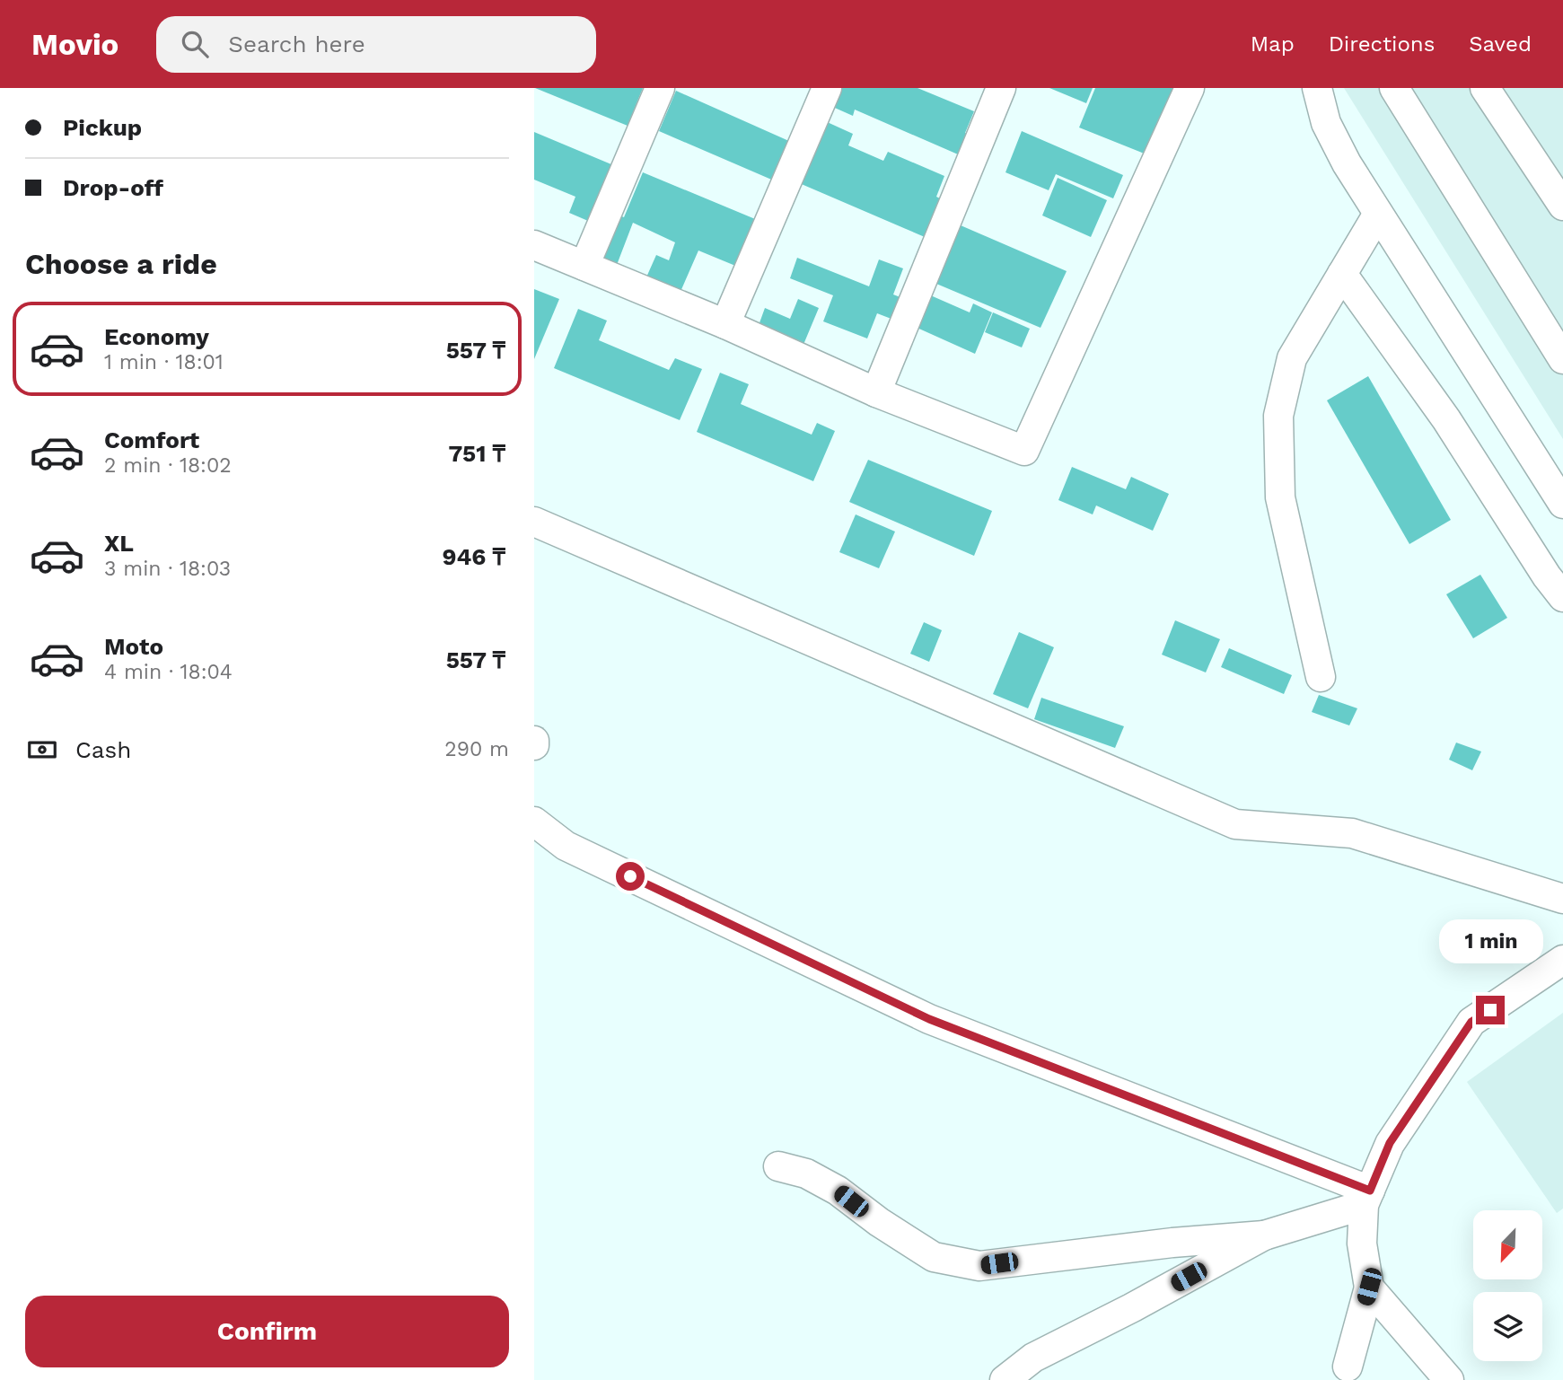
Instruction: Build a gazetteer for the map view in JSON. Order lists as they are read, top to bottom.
{
  "north": "bottom left",
  "page": {
    "header": "Movio",
    "search": "Search here",
    "nav": ["Map", "Directions", "Saved"],
    "banner": ["Pickup", "Drop-off"],
    "heading": "Choose a ride",
    "list": [
      {
        "name": "Economy",
        "note": "1 min · 18:01",
        "value": "557 ₸"
      },
      {
        "name": "Comfort",
        "note": "2 min · 18:02",
        "value": "751 ₸"
      },
      {
        "name": "XL",
        "note": "3 min · 18:03",
        "value": "946 ₸"
      },
      {
        "name": "Moto",
        "note": "4 min · 18:04",
        "value": "557 ₸"
      }
    ],
    "pay": ["Cash", "290 m"],
    "bubble": "1 min",
    "buttons": "Confirm"
  }
}
